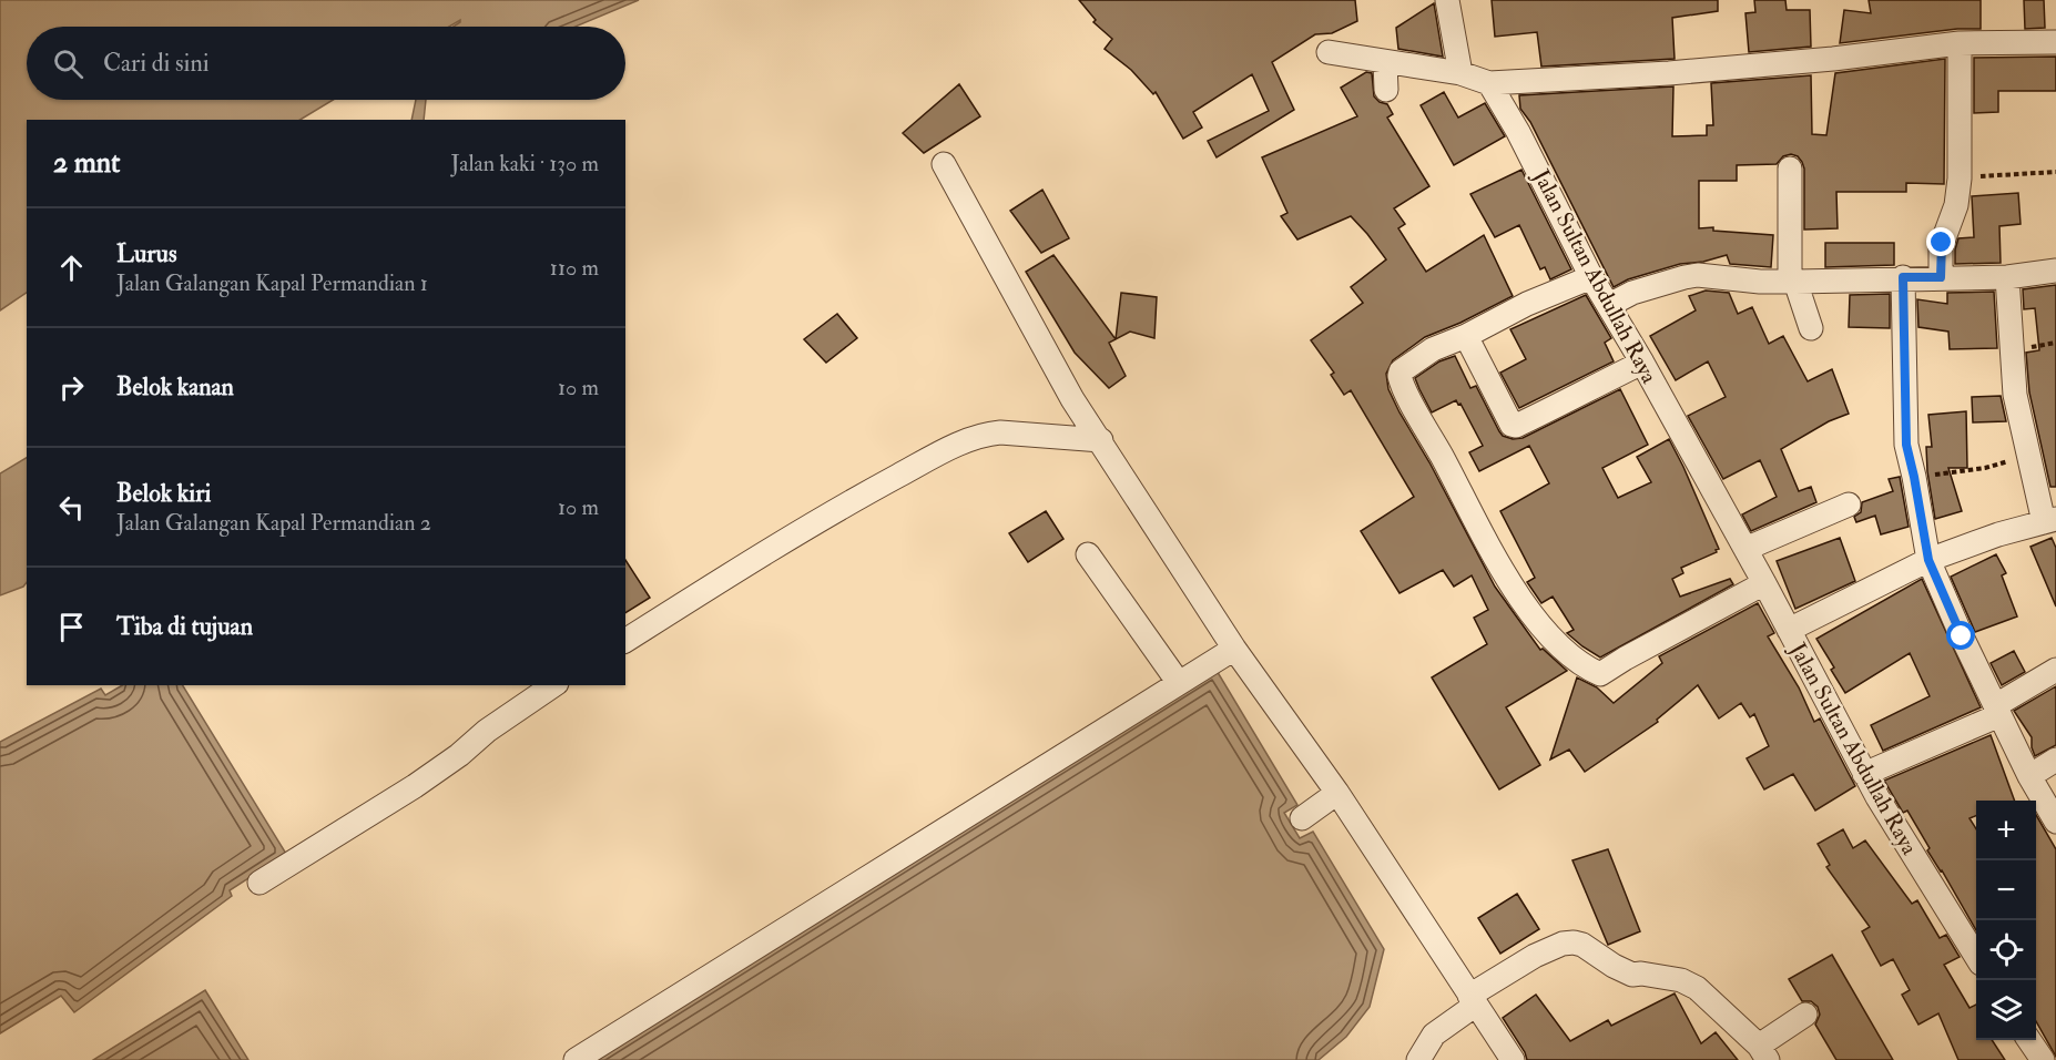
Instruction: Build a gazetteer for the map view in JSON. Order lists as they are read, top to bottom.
{
  "streets": {
    "street": ["Jalan Sultan Abdullah Raya"]
  },
  "page": {
    "search": "Cari di sini",
    "heading": ["2 mnt", "Jalan kaki · 130 m"],
    "list": [
      ["Lurus", "Jalan Galangan Kapal Permandian 1", "110 m"],
      ["Belok kanan", "10 m"],
      ["Belok kiri", "Jalan Galangan Kapal Permandian 2", "10 m"],
      "Tiba di tujuan"
    ],
    "map_buttons": ["+", "−"]
  }
}
